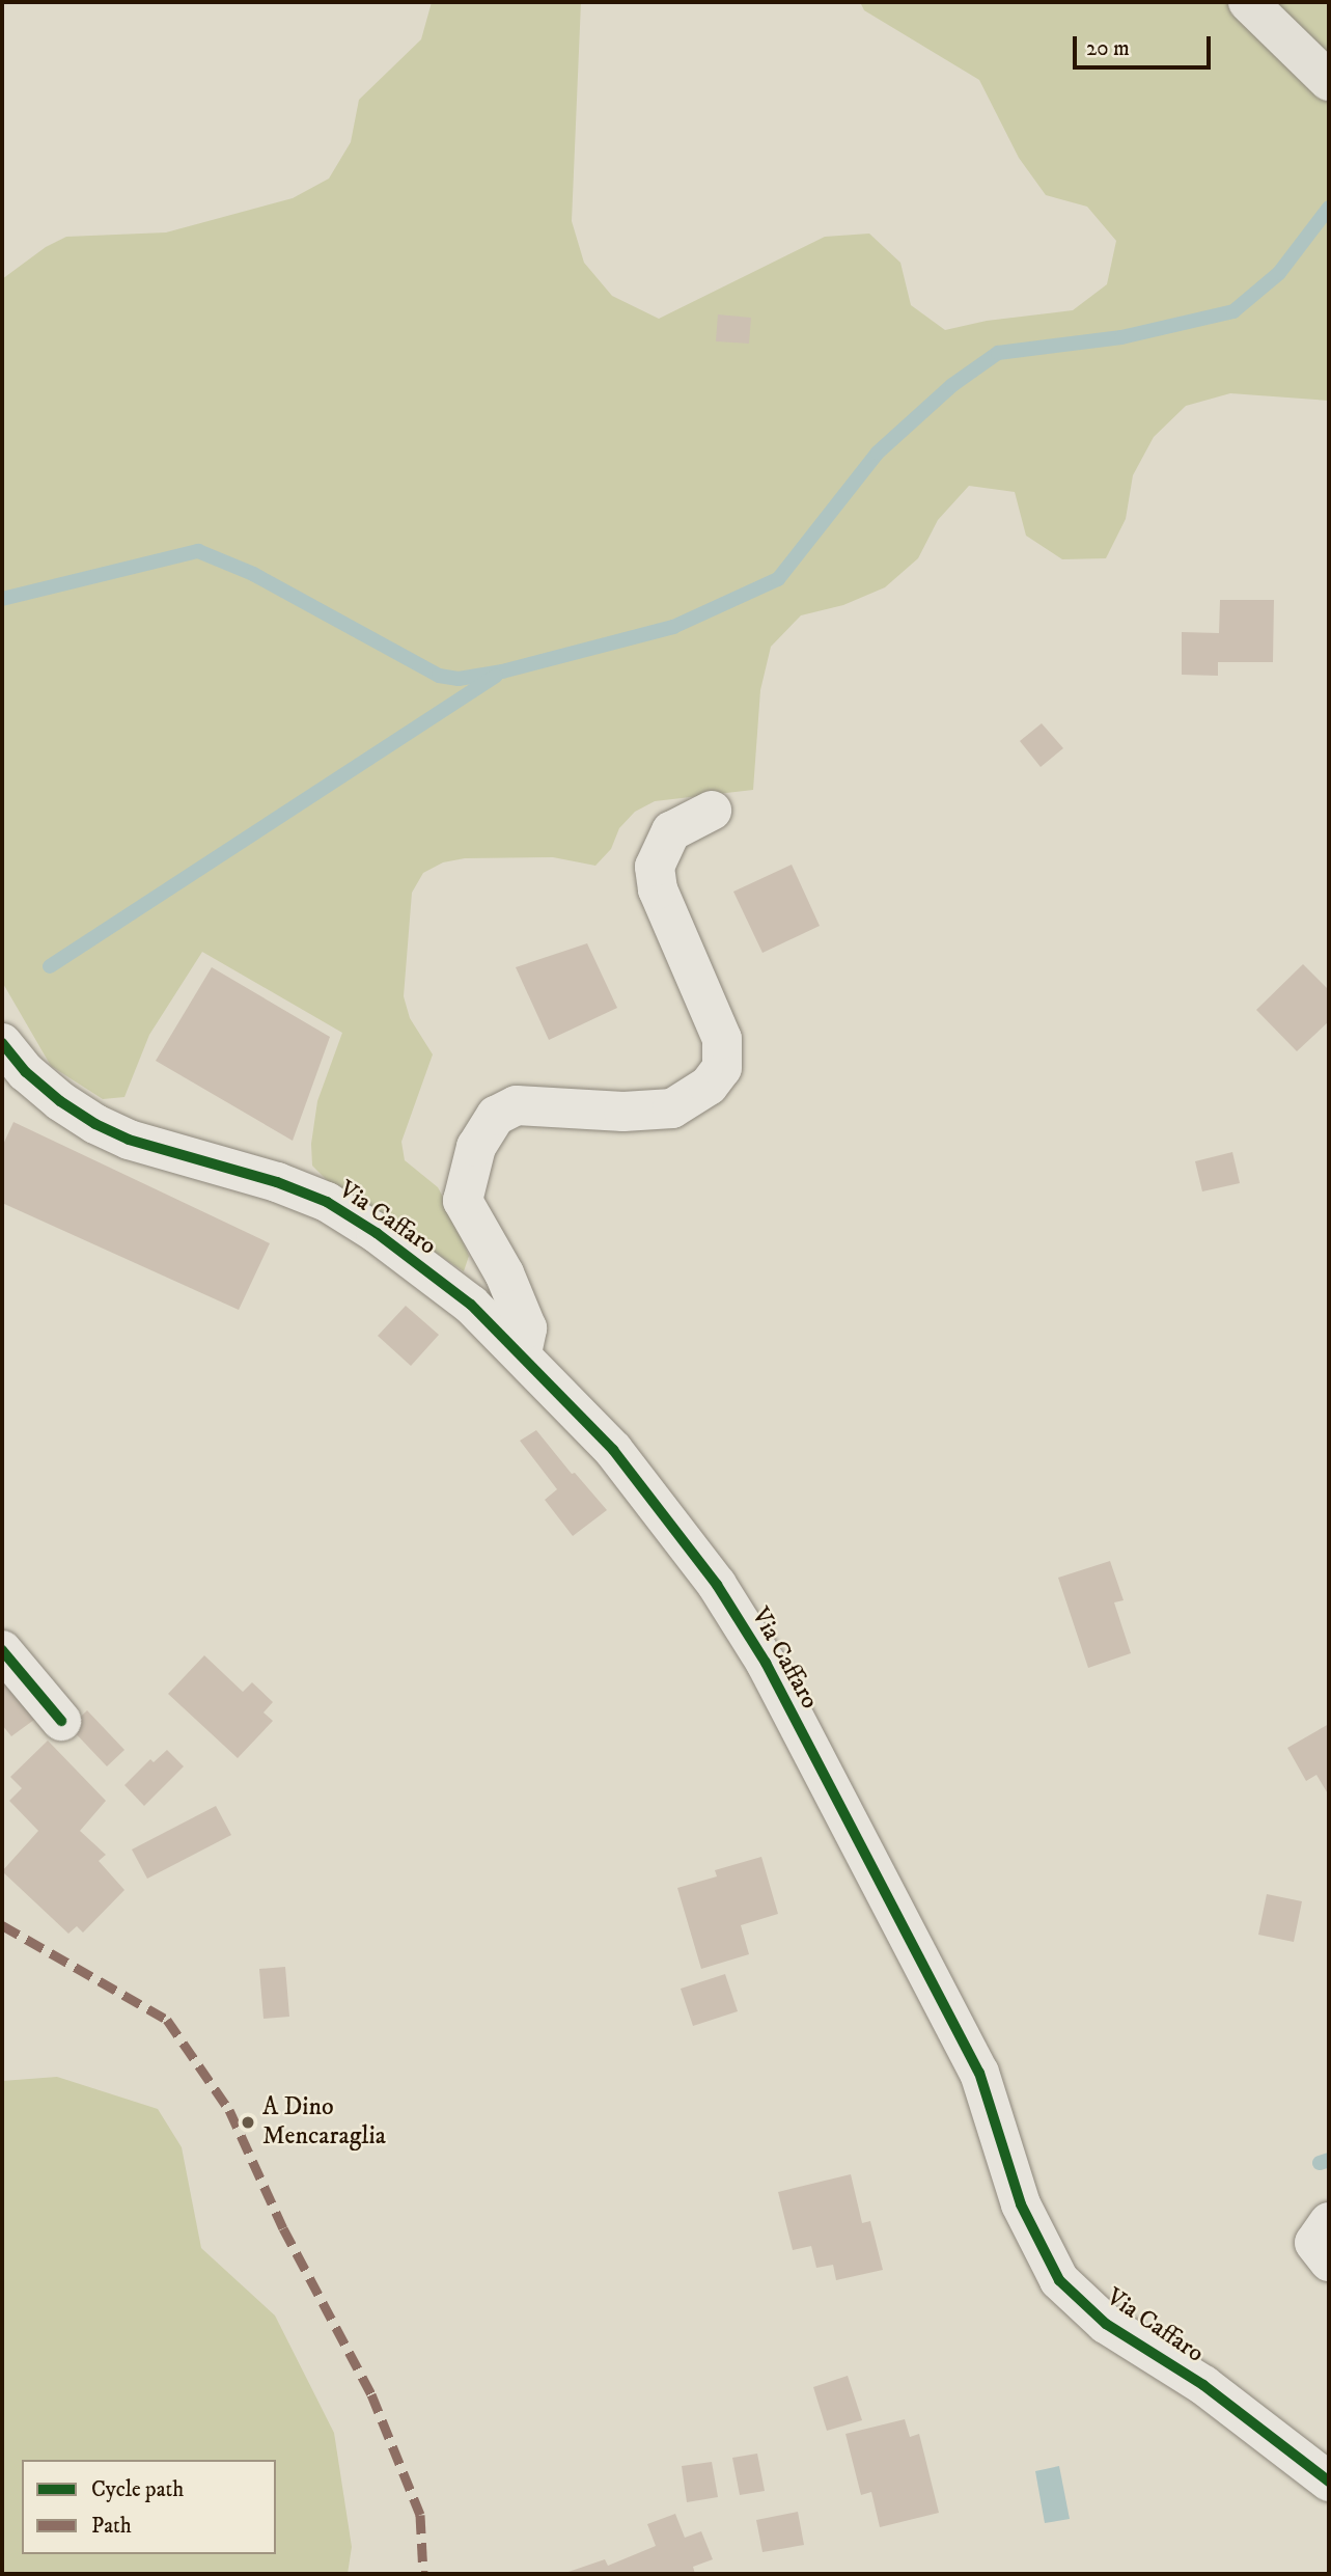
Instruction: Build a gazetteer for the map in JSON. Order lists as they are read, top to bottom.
{
  "streets": {
    "street": ["Via Caffaro"]
  },
  "places": ["A Dino Mencaraglia"],
  "legend": ["Cycle path", "Path"],
  "scale_bar": "20 m"
}
